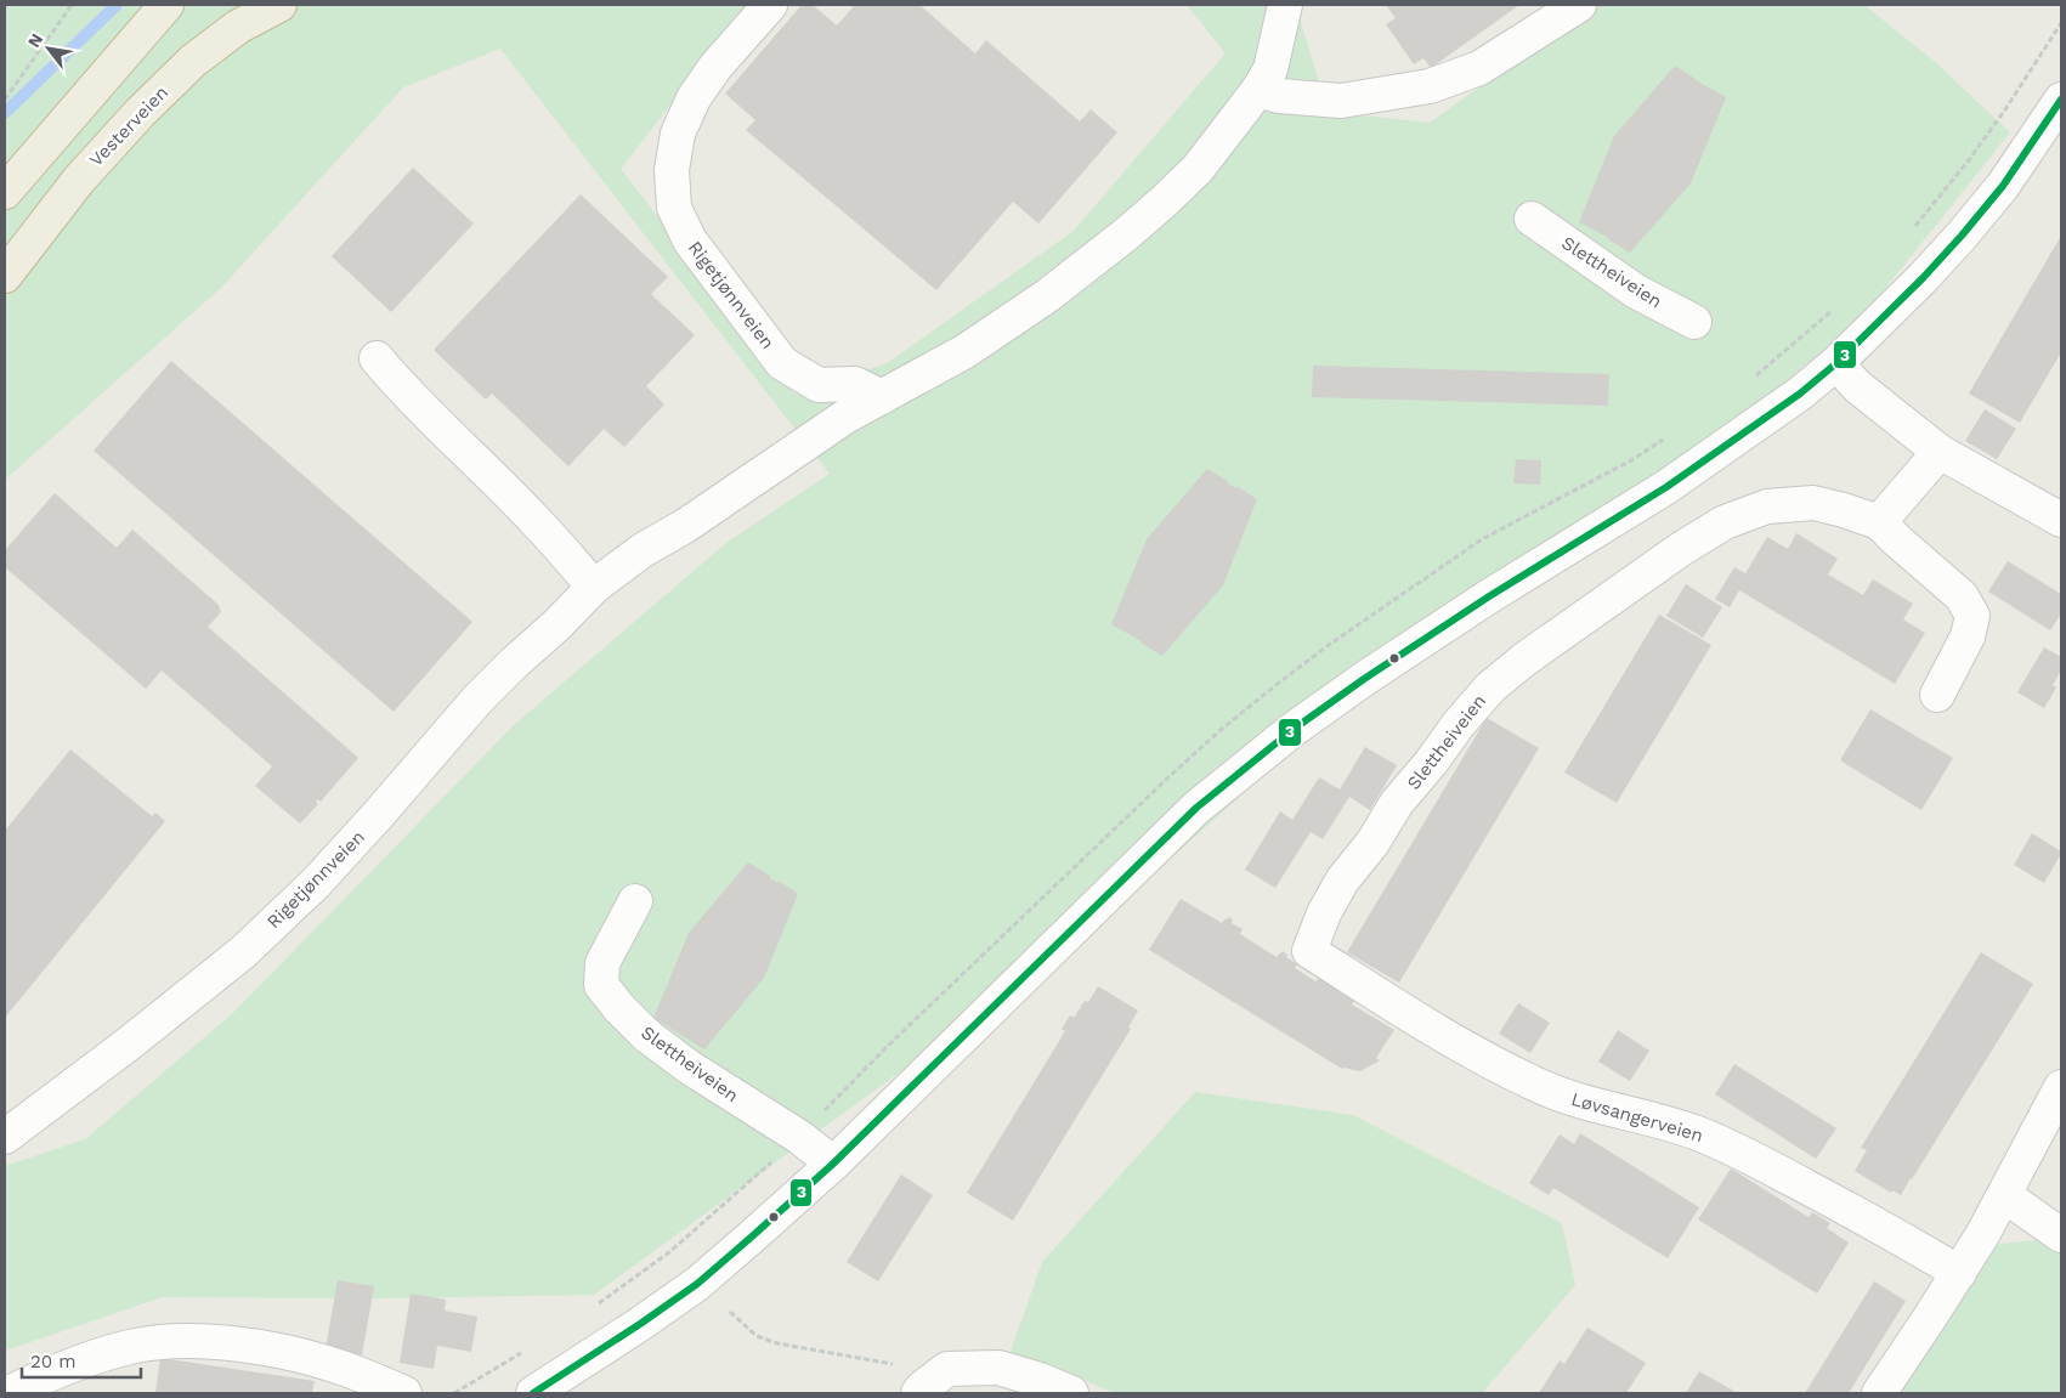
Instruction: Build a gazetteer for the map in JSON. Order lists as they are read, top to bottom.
{
  "streets": {
    "highway": ["Vesterveien"],
    "street": ["Slettheiveien", "Rigetjønnveien", "Løvsangerveien"]
  },
  "crossings": [
    ["Slettheiveien", "Løvsangerveien"]
  ],
  "lines": ["transit line 3"],
  "scale_bar": "20 m",
  "north": "top left"
}
